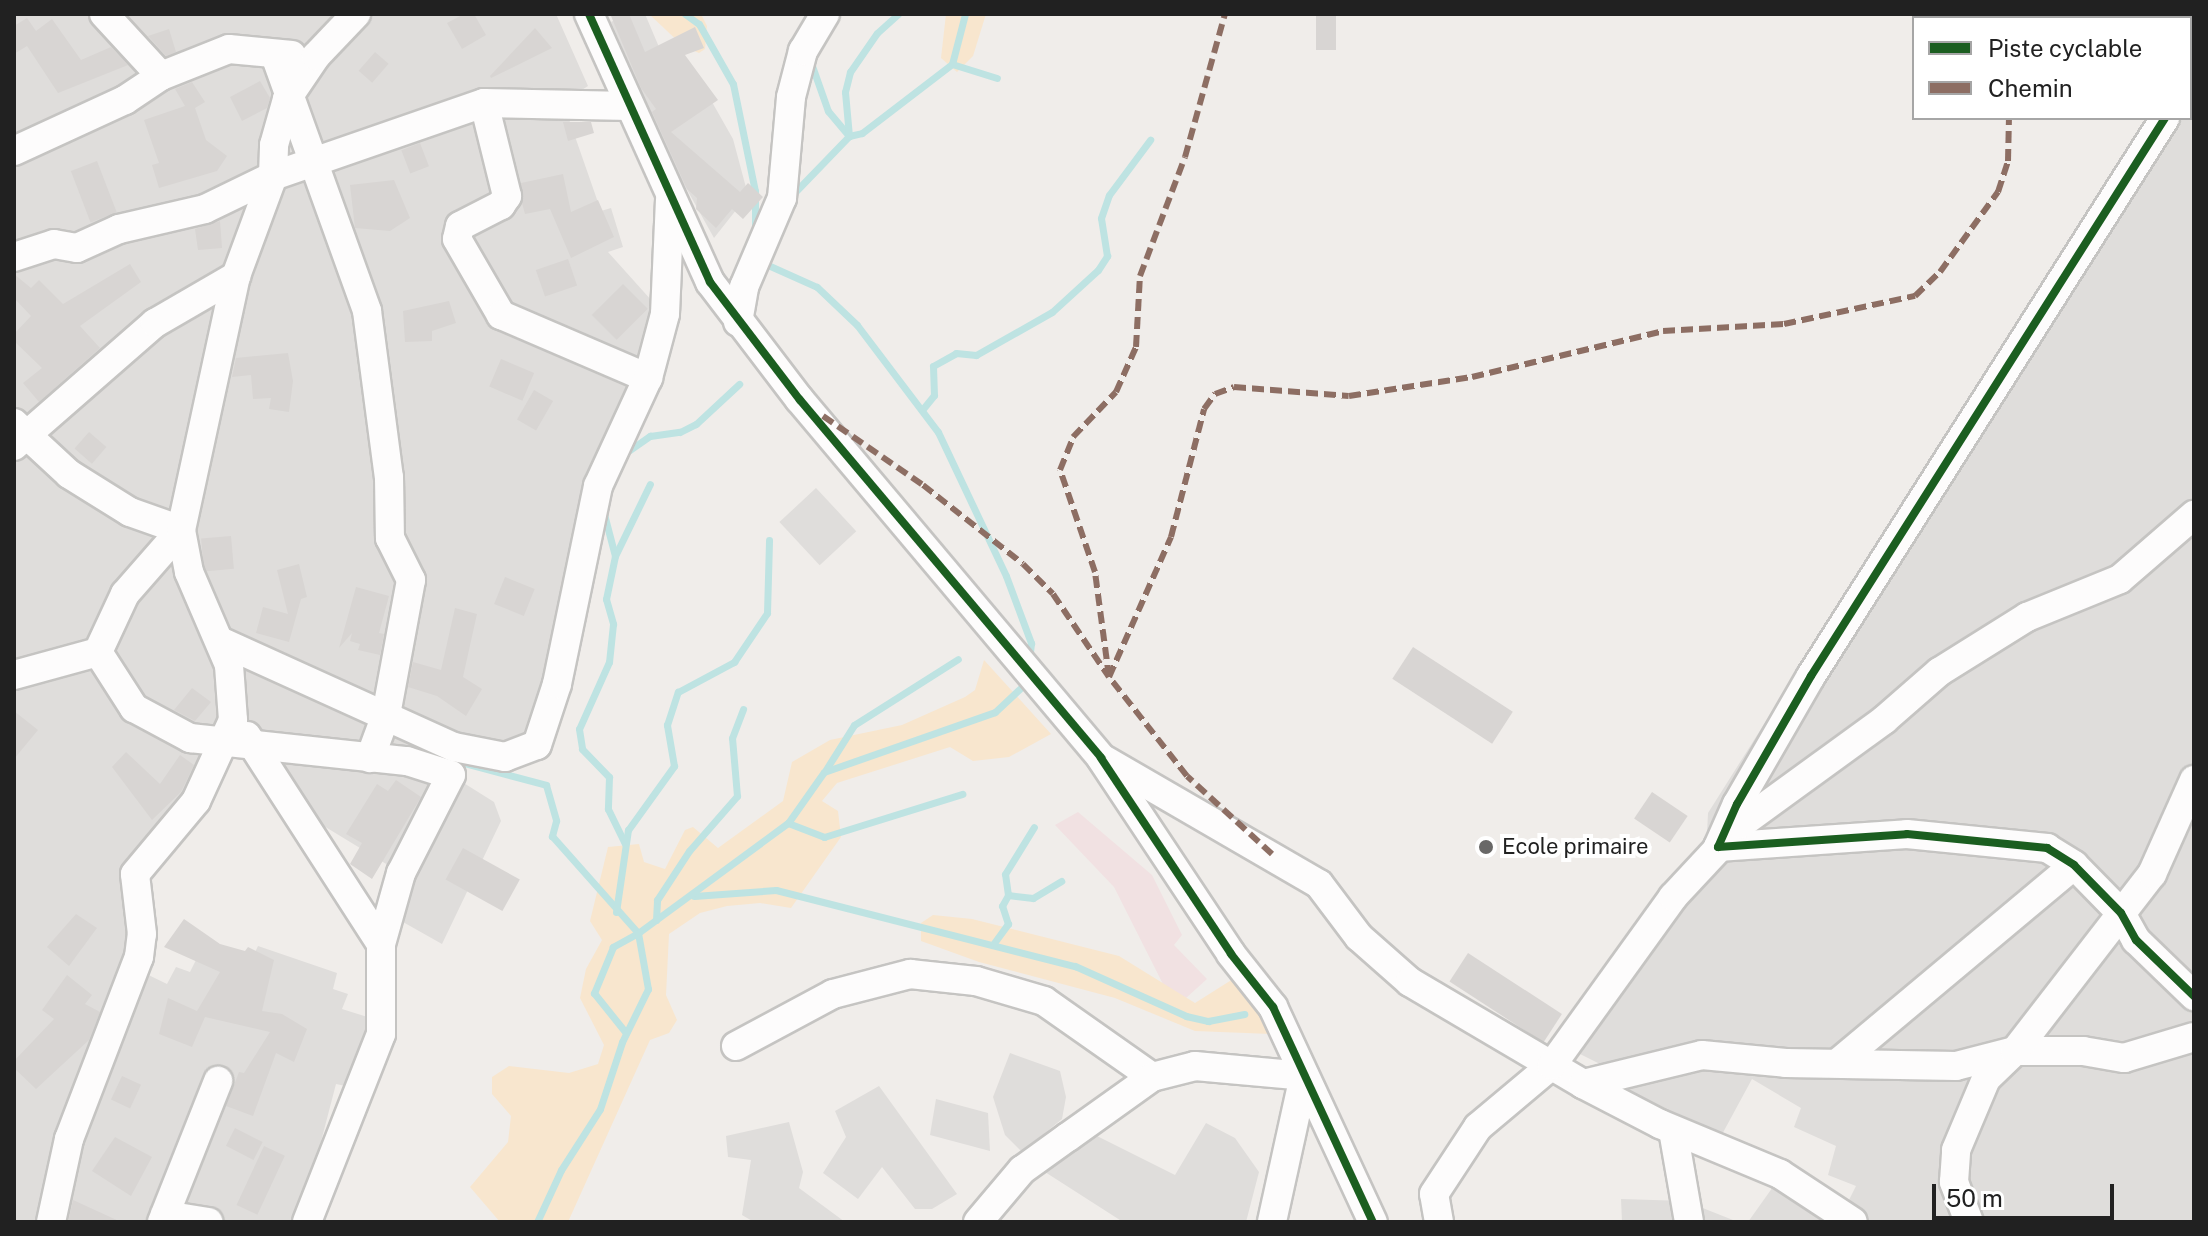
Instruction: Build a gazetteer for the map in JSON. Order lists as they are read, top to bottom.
{
  "places": ["Ecole primaire"],
  "legend": ["Piste cyclable", "Chemin"],
  "scale_bar": "50 m"
}
